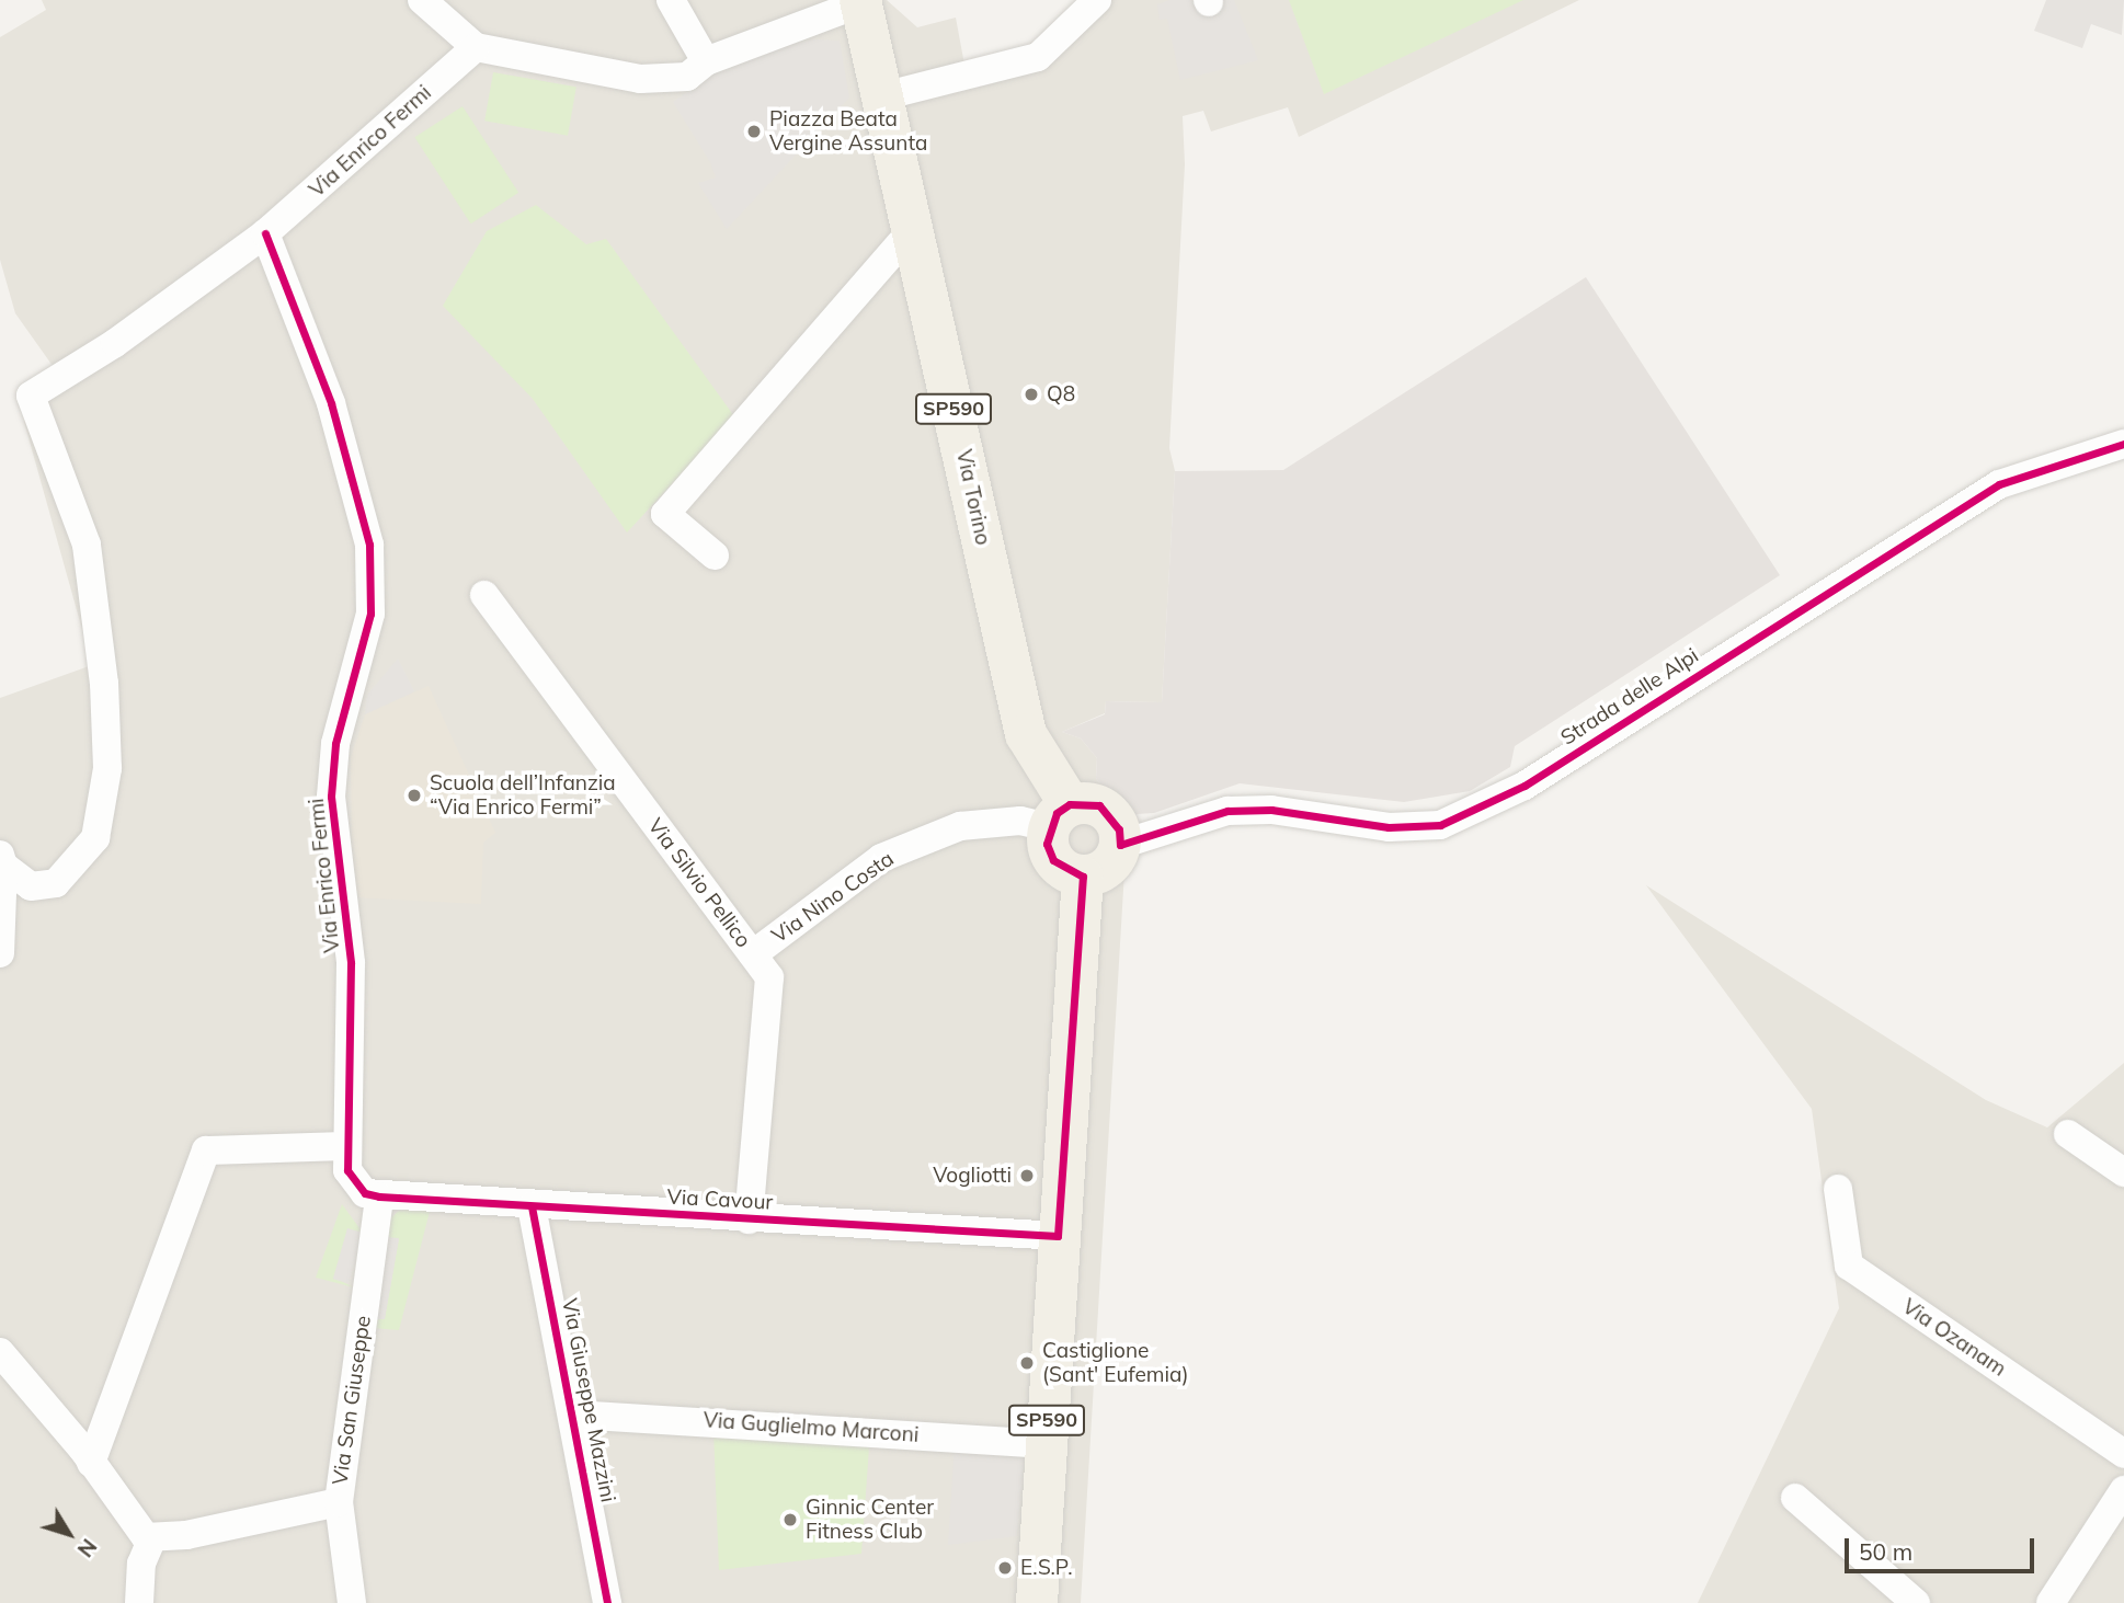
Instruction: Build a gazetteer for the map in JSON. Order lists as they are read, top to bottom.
{
  "streets": {
    "main road": ["SP590", "Via Torino"],
    "street": [
      "Via Enrico Fermi",
      "Strada delle Alpi",
      "Via Silvio Pellico",
      "Via Nino Costa",
      "Via Cavour",
      "Via Ozanam",
      "Via San Giuseppe",
      "Via Giuseppe Mazzini",
      "Via Guglielmo Marconi"
    ]
  },
  "crossings": [
    ["Via Enrico Fermi", "Via Cavour"],
    ["Via Enrico Fermi", "Via San Giuseppe"],
    ["SP590", "Via Torino"],
    ["SP590", "Strada delle Alpi"],
    ["SP590", "Via Nino Costa"],
    ["SP590", "Via Cavour"],
    ["SP590", "Via Guglielmo Marconi"],
    ["Via Torino", "Strada delle Alpi"],
    ["Via Torino", "Via Nino Costa"],
    ["Strada delle Alpi", "Via Nino Costa"],
    ["Via Silvio Pellico", "Via Nino Costa"],
    ["Via Silvio Pellico", "Via Cavour"],
    ["Via Cavour", "Via San Giuseppe"],
    ["Via Cavour", "Via Giuseppe Mazzini"],
    ["Via Giuseppe Mazzini", "Via Guglielmo Marconi"]
  ],
  "places": [
    "Piazza Beata Vergine Assunta",
    "Q8",
    "Scuola dell’Infanzia “Via Enrico Fermi”",
    "Vogliotti",
    "Castiglione (Sant' Eufemia)",
    "Ginnic Center Fitness Club",
    "E.S.P."
  ],
  "scale_bar": "50 m",
  "north": "bottom right"
}
